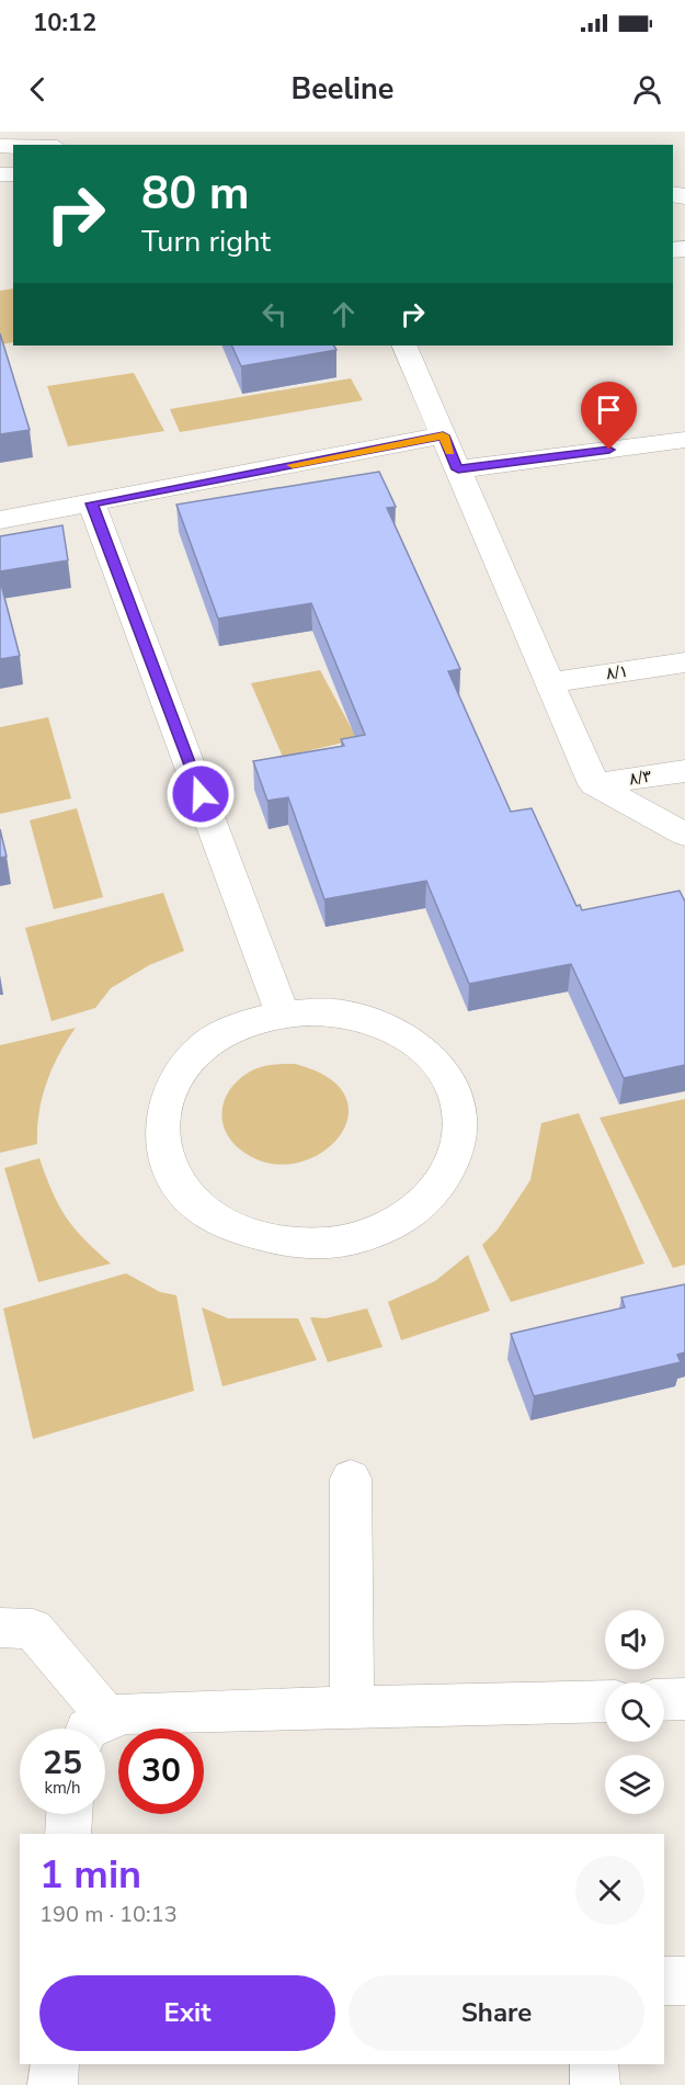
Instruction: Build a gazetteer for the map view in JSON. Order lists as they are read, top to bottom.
{
  "streets": {
    "street": ["۸/۱", "۸/۳"]
  },
  "page": {
    "status": "10:12",
    "header": "Beeline",
    "turn": ["80 m", "Turn right"],
    "speed": "25 km/h",
    "limit": "30",
    "heading": ["1 min", "190 m · 10:13"],
    "buttons": ["Exit", "Share"]
  }
}
